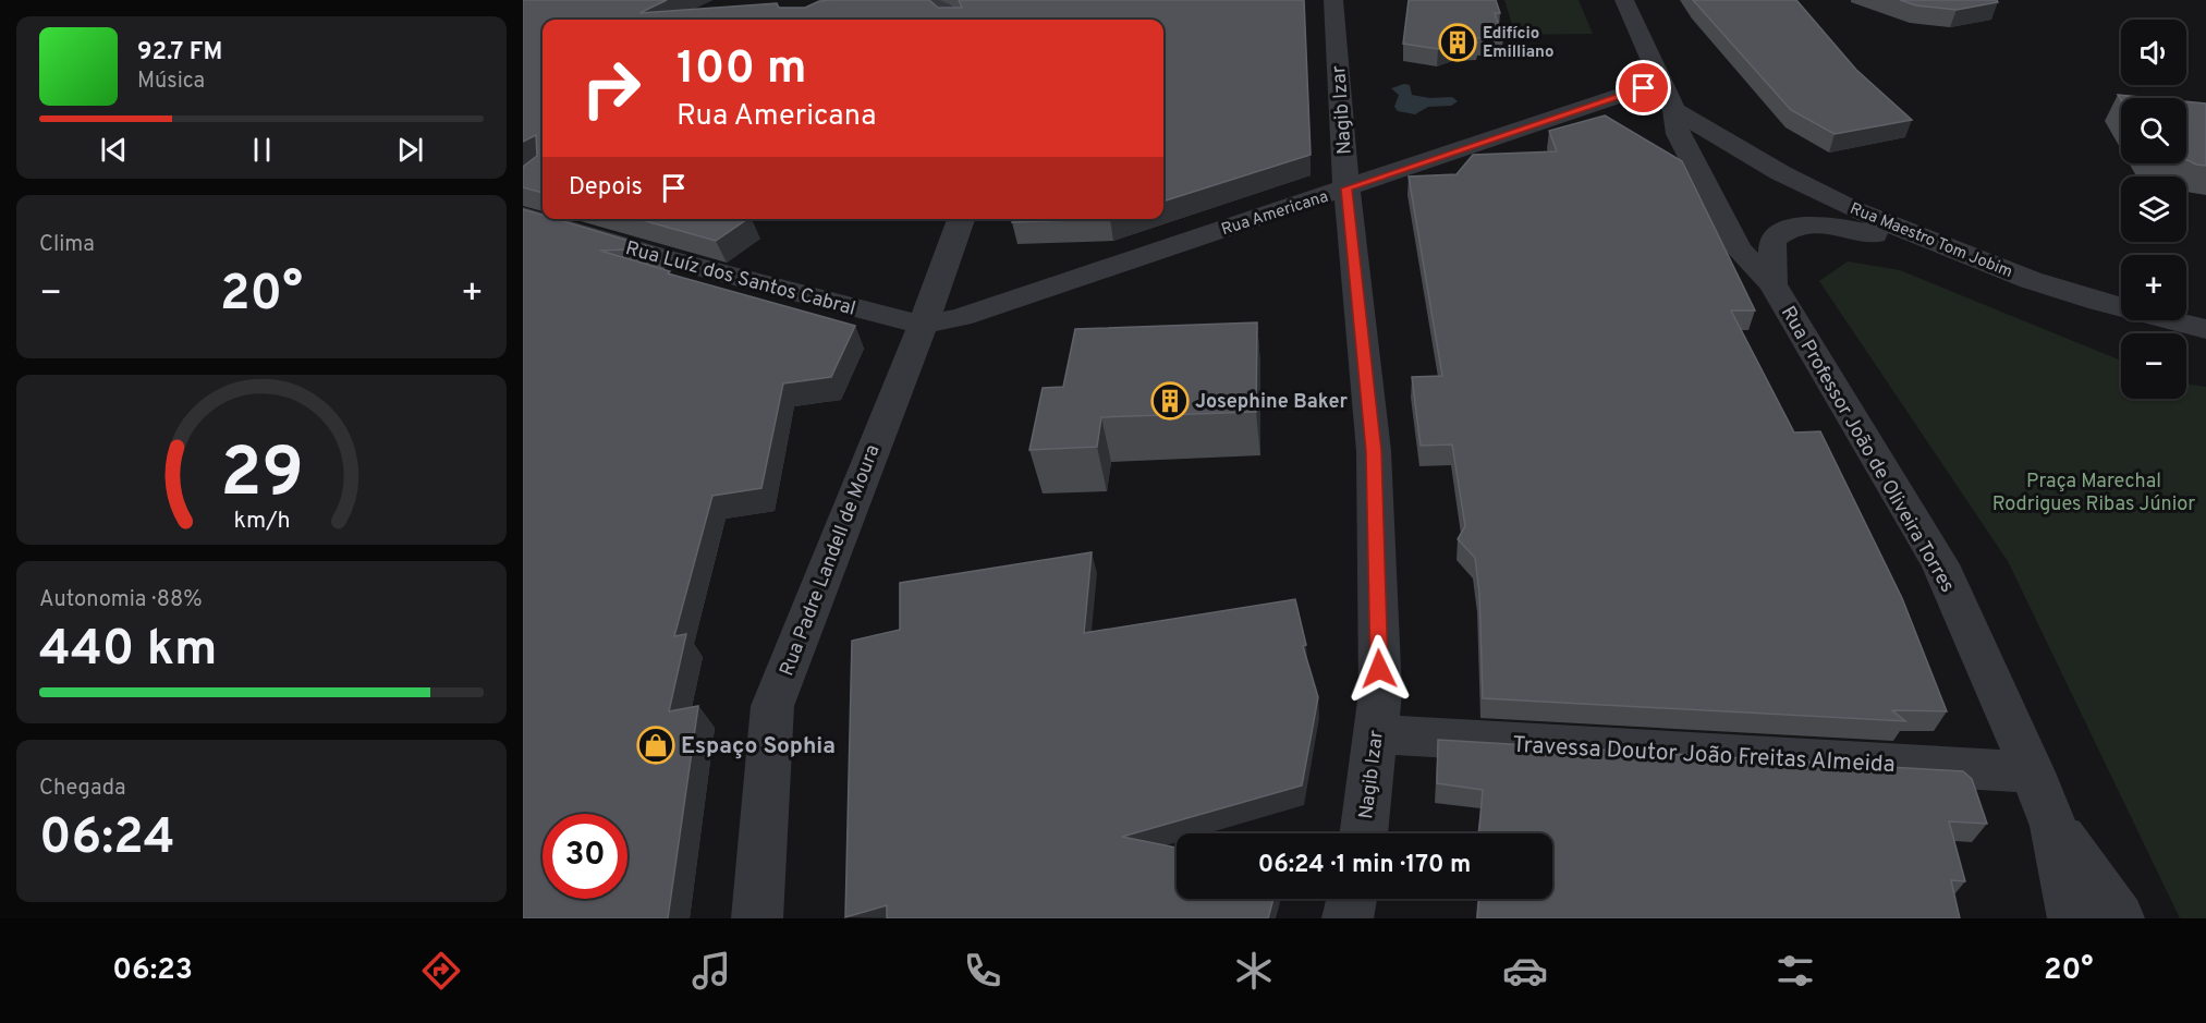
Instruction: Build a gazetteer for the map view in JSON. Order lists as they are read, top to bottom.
{
  "streets": {
    "street": [
      "Nagib Izar",
      "Rua Americana",
      "Rua Maestro Tom Jobim",
      "Rua Luíz dos Santos Cabral",
      "Rua Professor João de Oliveira Torres",
      "Rua Padre Landell de Moura",
      "Travessa Doutor João Freitas Almeida"
    ]
  },
  "crossings": [
    ["Nagib Izar", "Rua Americana"],
    ["Nagib Izar", "Travessa Doutor João Freitas Almeida"],
    ["Rua Americana", "Rua Maestro Tom Jobim"],
    ["Rua Americana", "Rua Luíz dos Santos Cabral"],
    ["Rua Americana", "Rua Professor João de Oliveira Torres"],
    ["Rua Americana", "Rua Padre Landell de Moura"],
    ["Rua Maestro Tom Jobim", "Rua Professor João de Oliveira Torres"],
    ["Rua Luíz dos Santos Cabral", "Rua Padre Landell de Moura"],
    ["Rua Professor João de Oliveira Torres", "Travessa Doutor João Freitas Almeida"]
  ],
  "parks": ["Praça Marechal Rodrigues Ribas Júnior"],
  "places": {
    "building": ["Edifício Emilliano", "Josephine Baker"],
    "shop": ["Espaço Sophia"]
  },
  "page": {
    "map_buttons": ["+", "−"],
    "turn": ["100 m", "Rua Americana"],
    "song": ["92.7 FM", "Música"],
    "then": "Depois",
    "tile": [
      "Clima",
      ["Autonomia · 88%", "440 km"],
      ["Chegada", "06:24"]
    ],
    "heat": ["−", "20°", "+"],
    "limit": "30",
    "trip": "06:24 · 1 min · 170 m",
    "tabs": ["06:23", "20°"],
    "gauge": ["29", "km/h"]
  }
}
